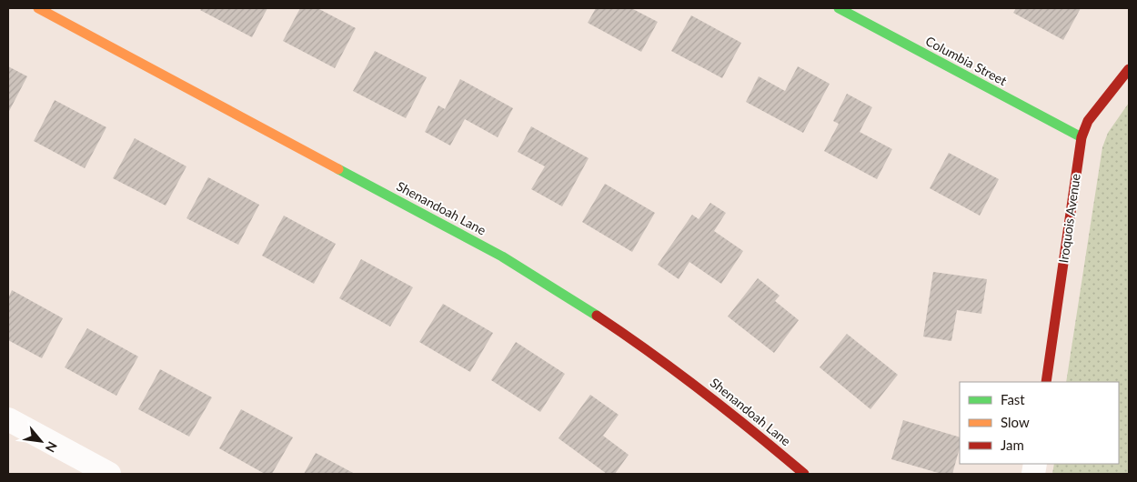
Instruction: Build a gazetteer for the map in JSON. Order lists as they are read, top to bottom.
{
  "streets": {
    "street": ["Columbia Street", "Shenandoah Lane", "Iroquois Avenue"]
  },
  "crossings": [
    ["Columbia Street", "Iroquois Avenue"]
  ],
  "legend": ["Fast", "Slow", "Jam"],
  "north": "bottom right"
}
